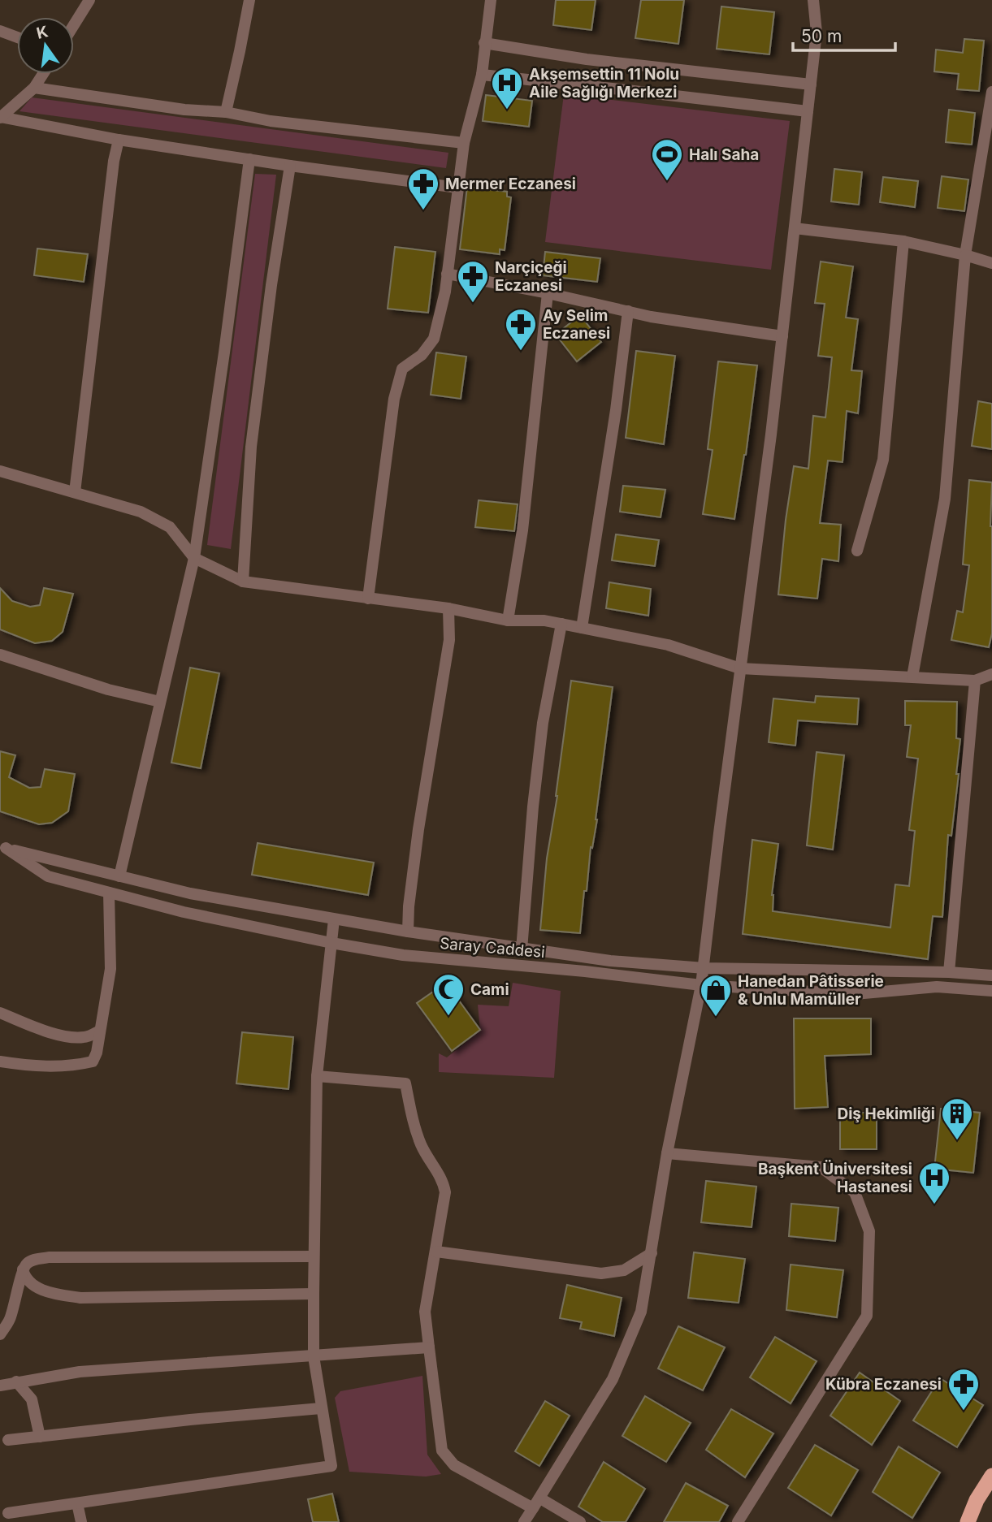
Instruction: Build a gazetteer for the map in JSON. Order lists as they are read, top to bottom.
{
  "streets": {
    "street": ["Saray Caddesi"]
  },
  "places": {
    "hospital": ["Akşemsettin 11 Nolu Aile Sağlığı Merkezi", "Başkent Üniversitesi Hastanesi"],
    "sports": ["Halı Saha"],
    "pharmacy": [
      "Mermer Eczanesi",
      "Narçiçeği Eczanesi",
      "Ay Selim Eczanesi",
      "Kübra Eczanesi"
    ],
    "mosque": ["Cami"],
    "shop": ["Hanedan Pâtisserie & Unlu Mamüller"],
    "building": ["Diş Hekimliği"]
  },
  "scale_bar": "50 m",
  "north": "top"
}
